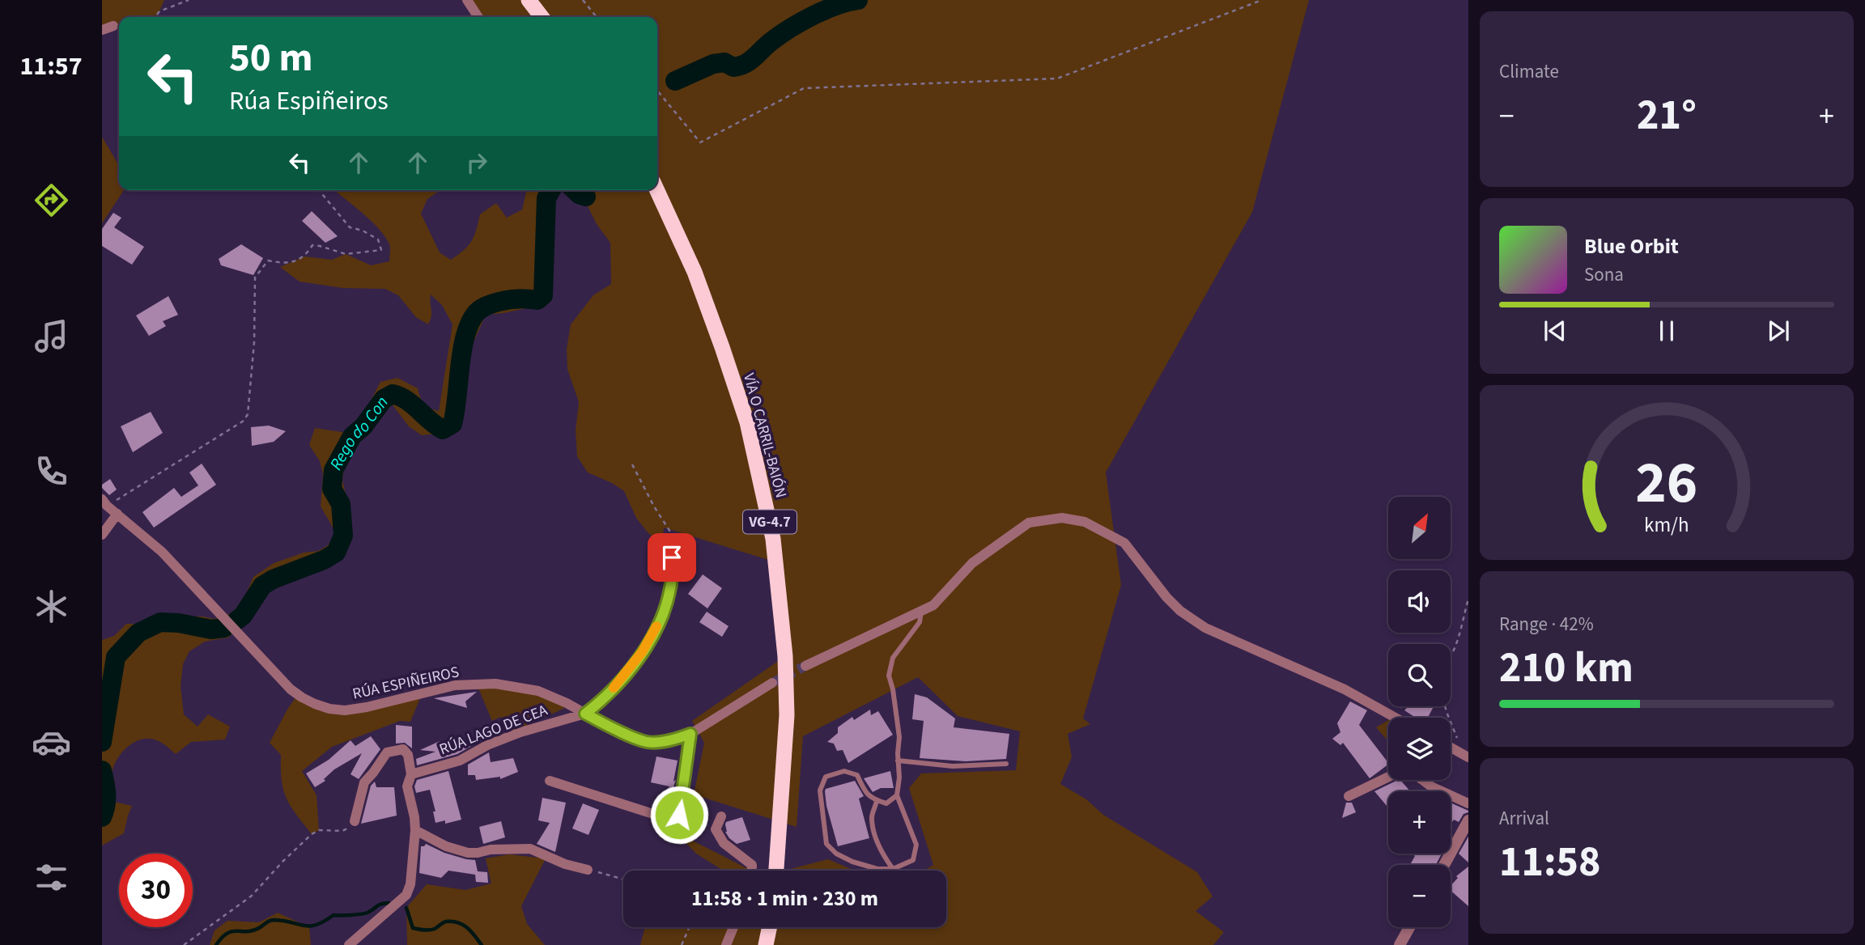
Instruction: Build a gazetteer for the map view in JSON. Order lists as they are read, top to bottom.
{
  "streets": {
    "highway": ["VÍA O CARRIL-BAIÓN", "VG-4.7"],
    "street": ["RÚA ESPIÑEIROS", "RÚA LAGO DE CEA"]
  },
  "crossings": [
    ["RÚA ESPIÑEIROS", "RÚA LAGO DE CEA"]
  ],
  "water": ["Rego do Con"],
  "north": "top right",
  "page": {
    "tabs": "11:57",
    "tile": [
      "Climate",
      ["Range · 42%", "210 km"],
      ["Arrival", "11:58"]
    ],
    "turn": ["50 m", "Rúa Espiñeiros"],
    "heat": ["−", "21°", "+"],
    "song": ["Blue Orbit", "Sona"],
    "map_buttons": ["+", "−"],
    "limit": "30",
    "trip": "11:58 · 1 min · 230 m",
    "gauge": ["26", "km/h"]
  }
}
